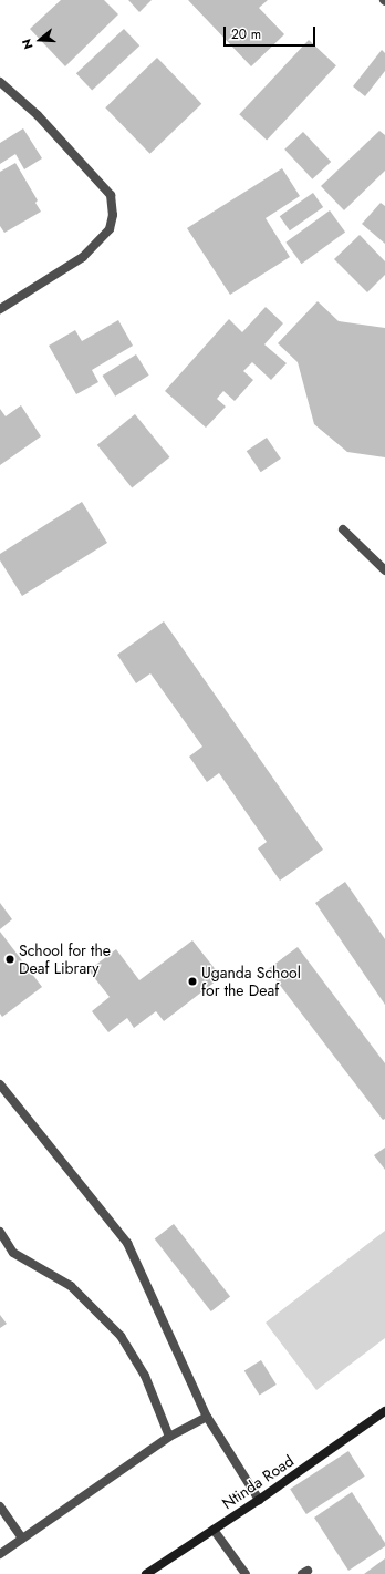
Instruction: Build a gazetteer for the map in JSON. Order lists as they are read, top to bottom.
{
  "streets": {
    "main road": ["Ntinda Road"]
  },
  "places": ["School for the Deaf Library", "Uganda School for the Deaf"],
  "scale_bar": "20 m",
  "north": "left"
}
